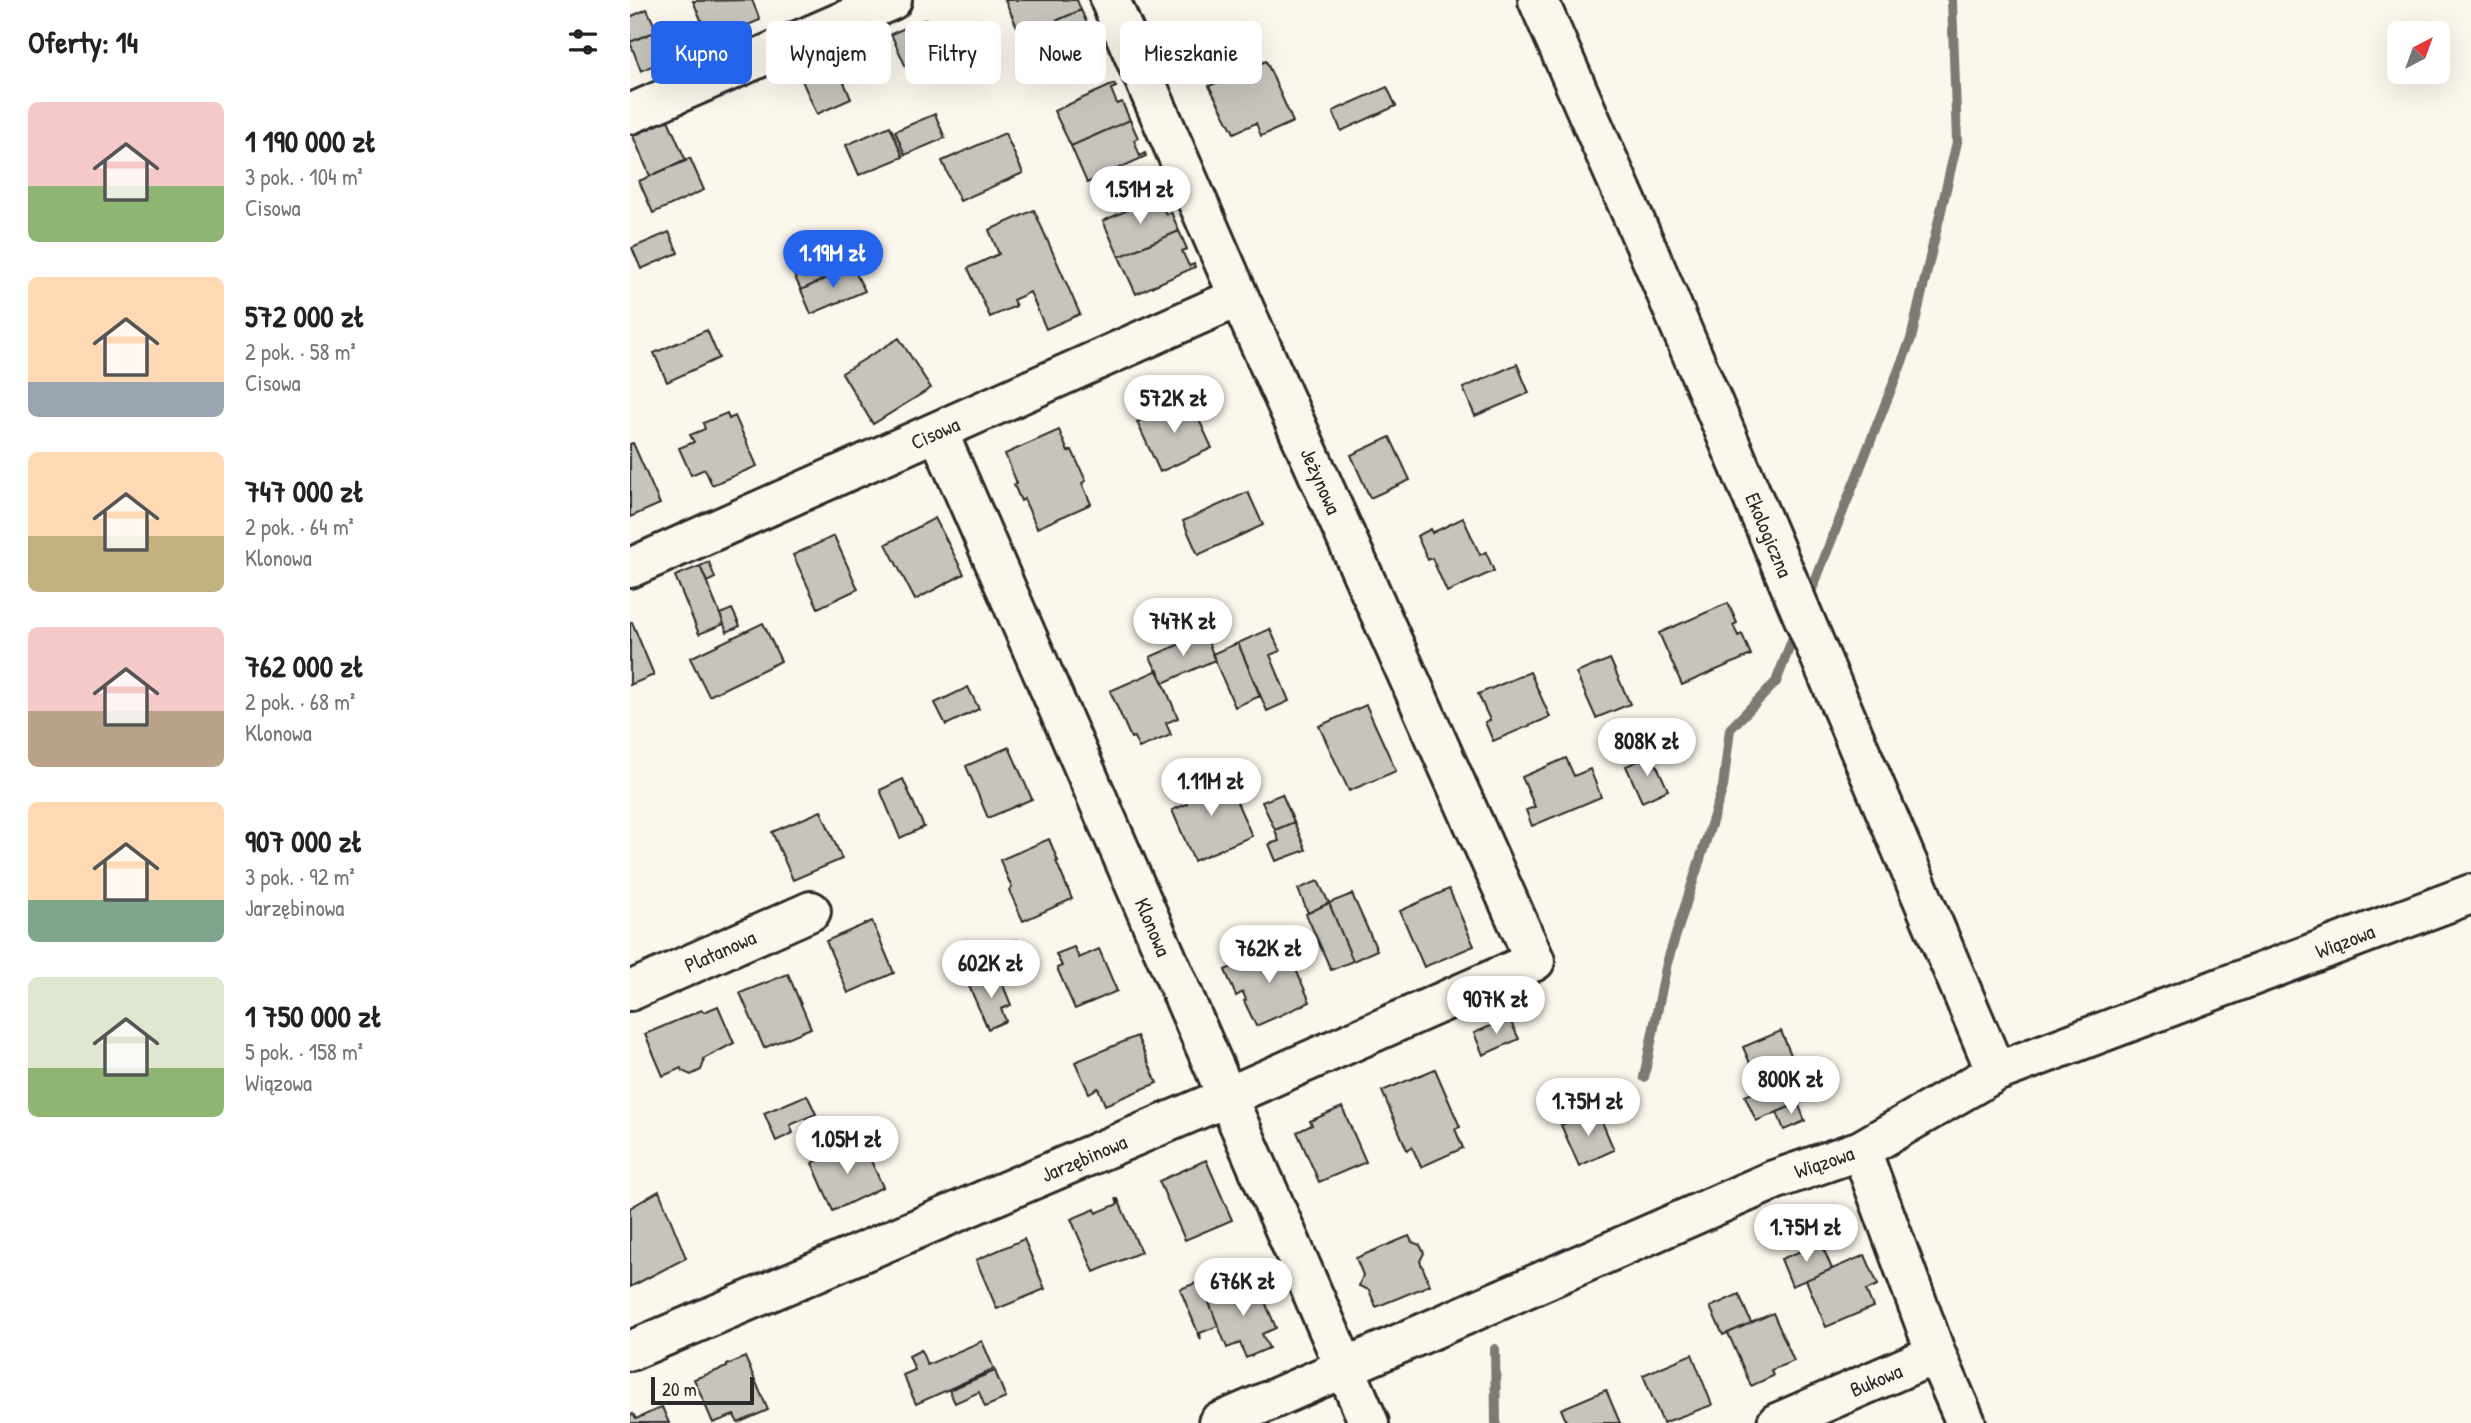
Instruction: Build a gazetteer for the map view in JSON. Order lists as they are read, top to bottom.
{
  "streets": {
    "street": [
      "Cisowa",
      "Jeżynowa",
      "Ekologiczna",
      "Klonowa",
      "Wiązowa",
      "Platanowa",
      "Jarzębinowa",
      "Bukowa"
    ]
  },
  "crossings": [
    ["Cisowa", "Jeżynowa"],
    ["Cisowa", "Klonowa"],
    ["Jeżynowa", "Jarzębinowa"],
    ["Ekologiczna", "Wiązowa"],
    ["Klonowa", "Wiązowa"],
    ["Klonowa", "Jarzębinowa"]
  ],
  "scale_bar": "20 m",
  "north": "top right",
  "page": {
    "heading": "Oferty: 14",
    "chip": [
      "Kupno",
      "Wynajem",
      "Filtry",
      "Nowe",
      "Mieszkanie"
    ],
    "list": [
      {
        "name": "1 190 000 zł",
        "note": "3 pok. · 104 m² · Cisowa"
      },
      {
        "name": "572 000 zł",
        "note": "2 pok. · 58 m² · Cisowa"
      },
      {
        "name": "747 000 zł",
        "note": "2 pok. · 64 m² · Klonowa"
      },
      {
        "name": "762 000 zł",
        "note": "2 pok. · 68 m² · Klonowa"
      },
      {
        "name": "907 000 zł",
        "note": "3 pok. · 92 m² · Jarzębinowa"
      },
      {
        "name": "1 750 000 zł",
        "note": "5 pok. · 158 m² · Wiązowa"
      }
    ],
    "price": [
      "1.51M zł",
      "1.19M zł",
      "572K zł",
      "747K zł",
      "808K zł",
      "1.11M zł",
      "762K zł",
      "602K zł",
      "907K zł",
      "800K zł",
      "1.75M zł",
      "1.05M zł",
      "1.75M zł",
      "676K zł"
    ],
    "scale": "20 m"
  }
}
